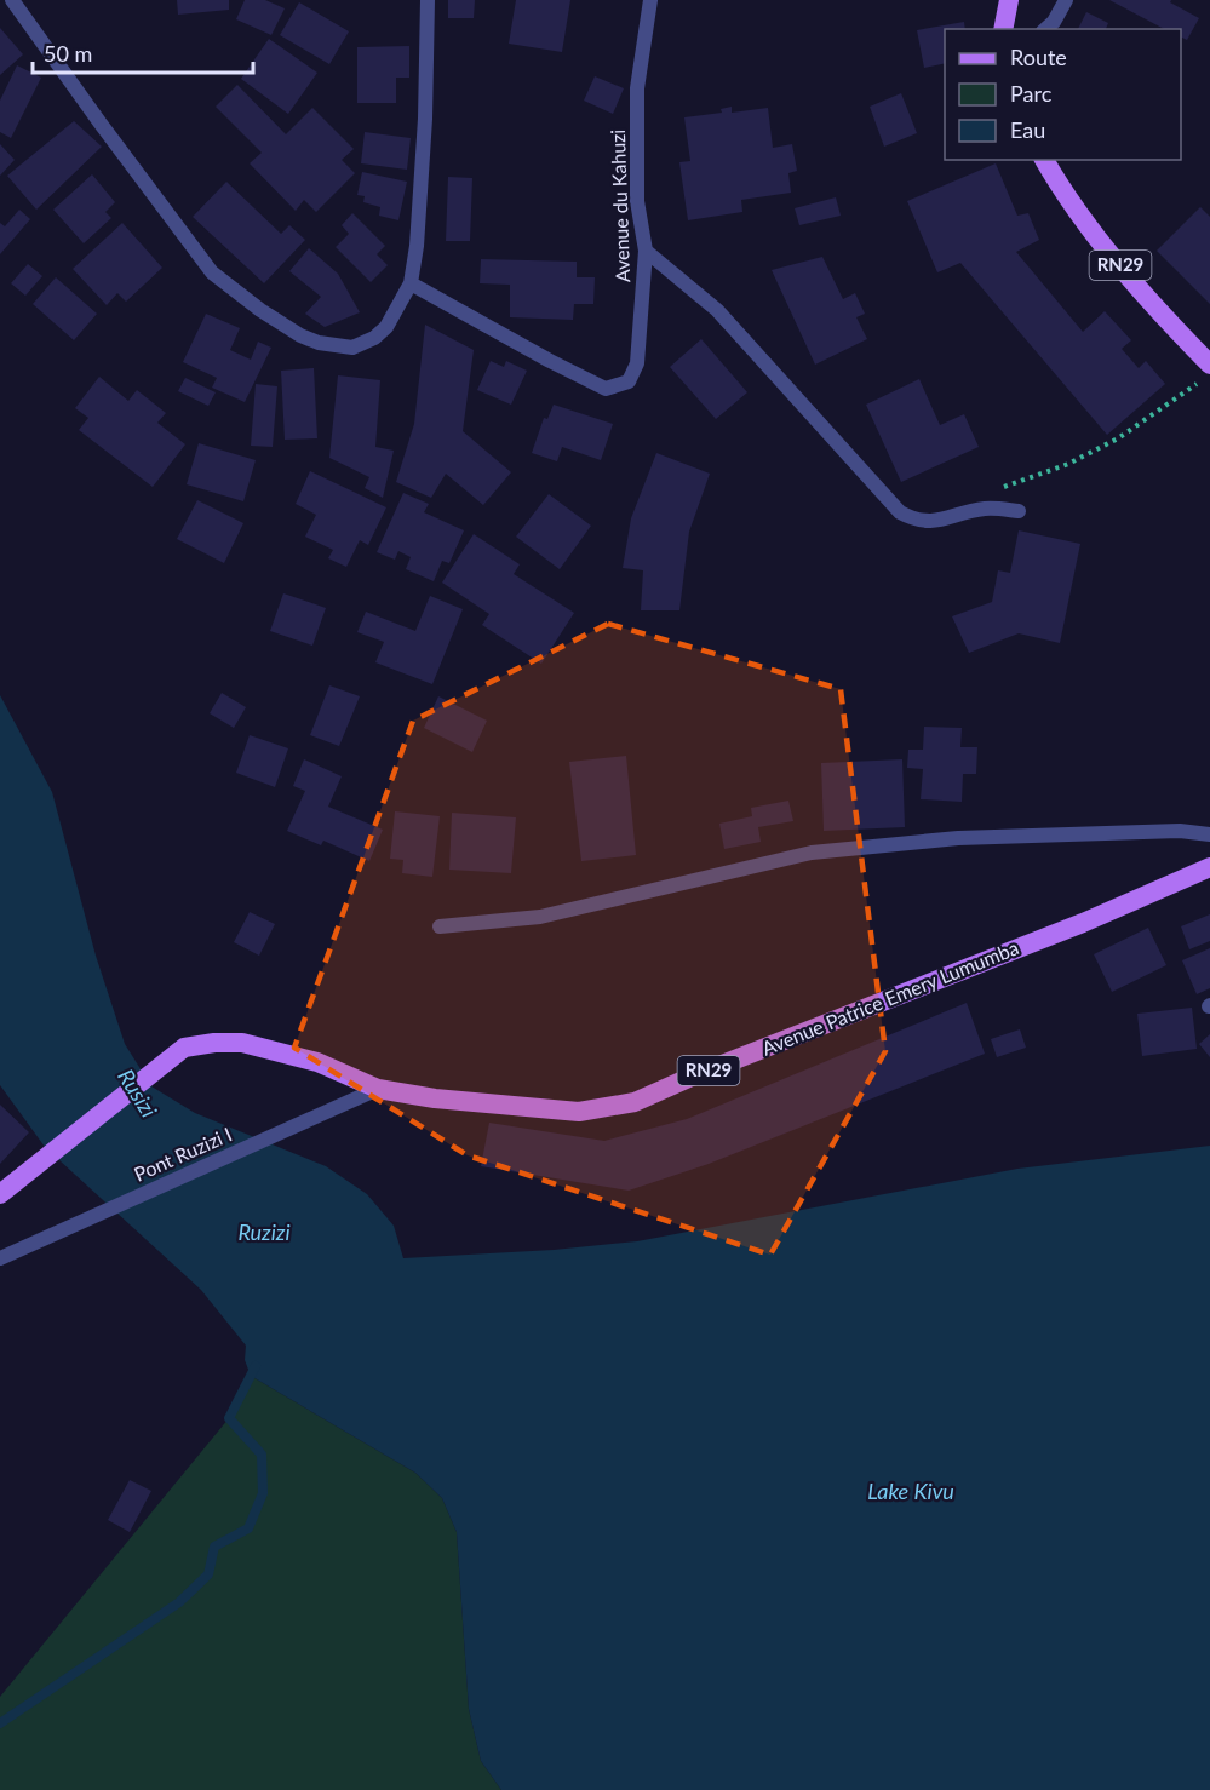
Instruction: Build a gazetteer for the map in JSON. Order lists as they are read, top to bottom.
{
  "streets": {
    "main road": ["RN29", "Avenue Patrice Emery Lumumba"],
    "street": ["Avenue du Kahuzi", "Pont Ruzizi I"]
  },
  "crossings": [
    ["Avenue Patrice Emery Lumumba", "Pont Ruzizi I"]
  ],
  "water": ["Rusizi", "Ruzizi", "Lake Kivu"],
  "legend": ["Route", "Parc", "Eau"],
  "scale_bar": "50 m"
}
